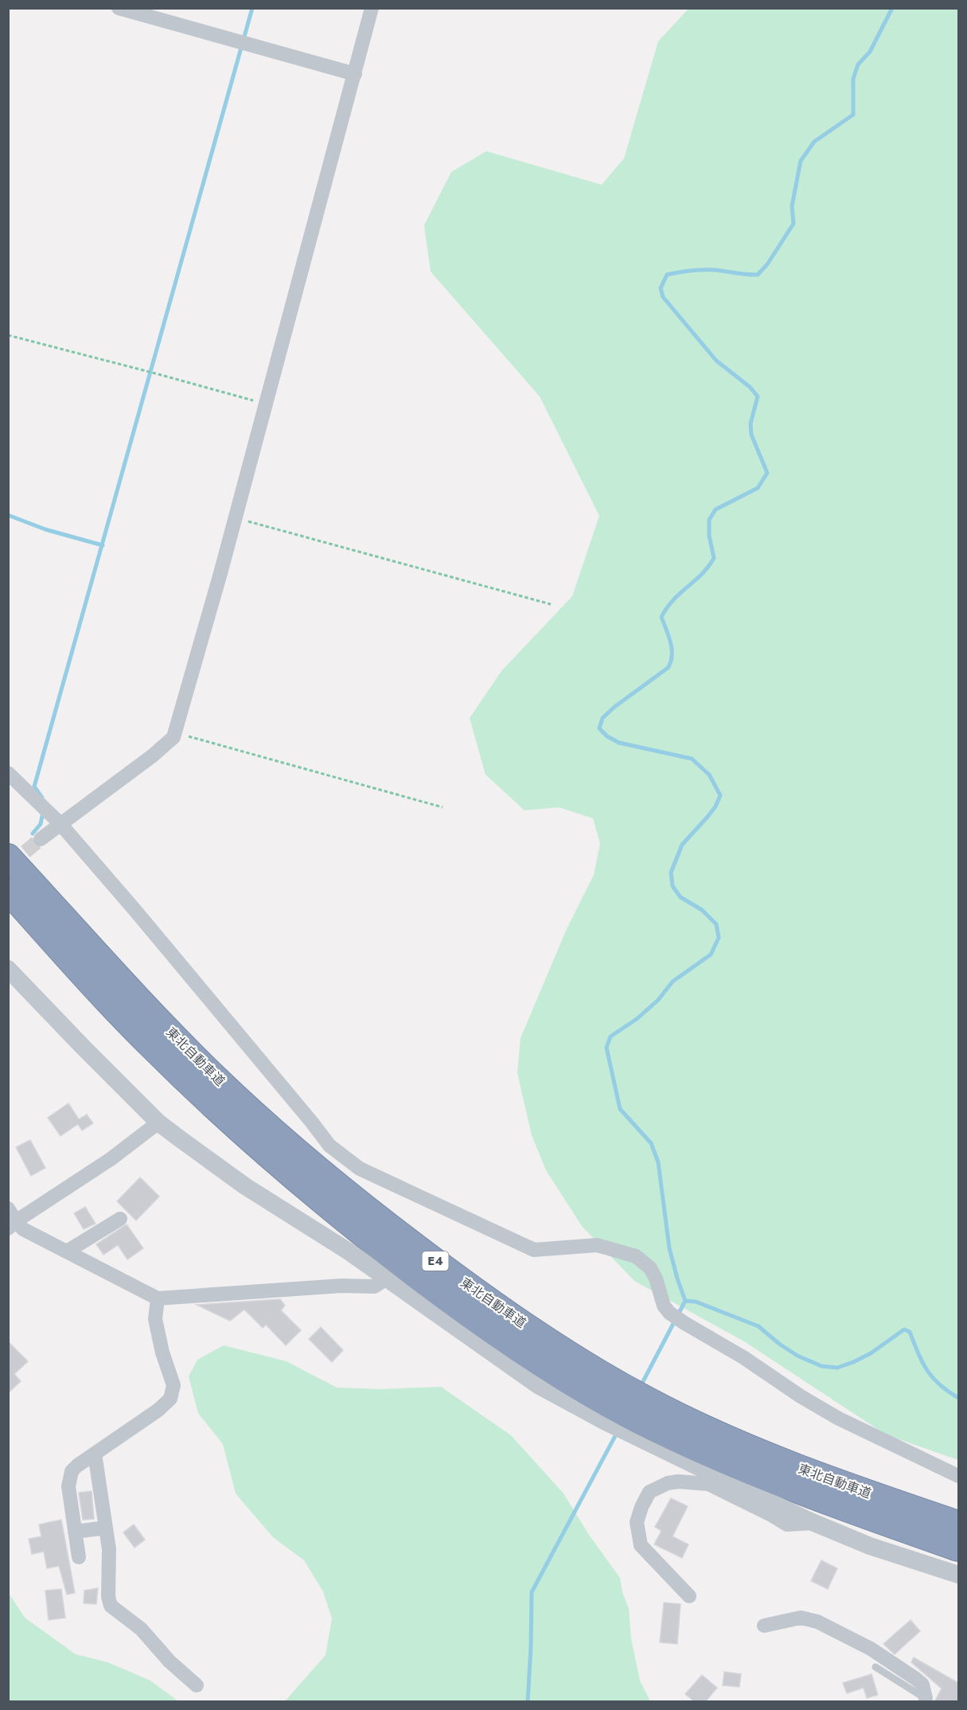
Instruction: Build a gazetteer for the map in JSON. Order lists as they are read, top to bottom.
{
  "streets": {
    "highway": ["東北自動車道", "E4"]
  }
}
